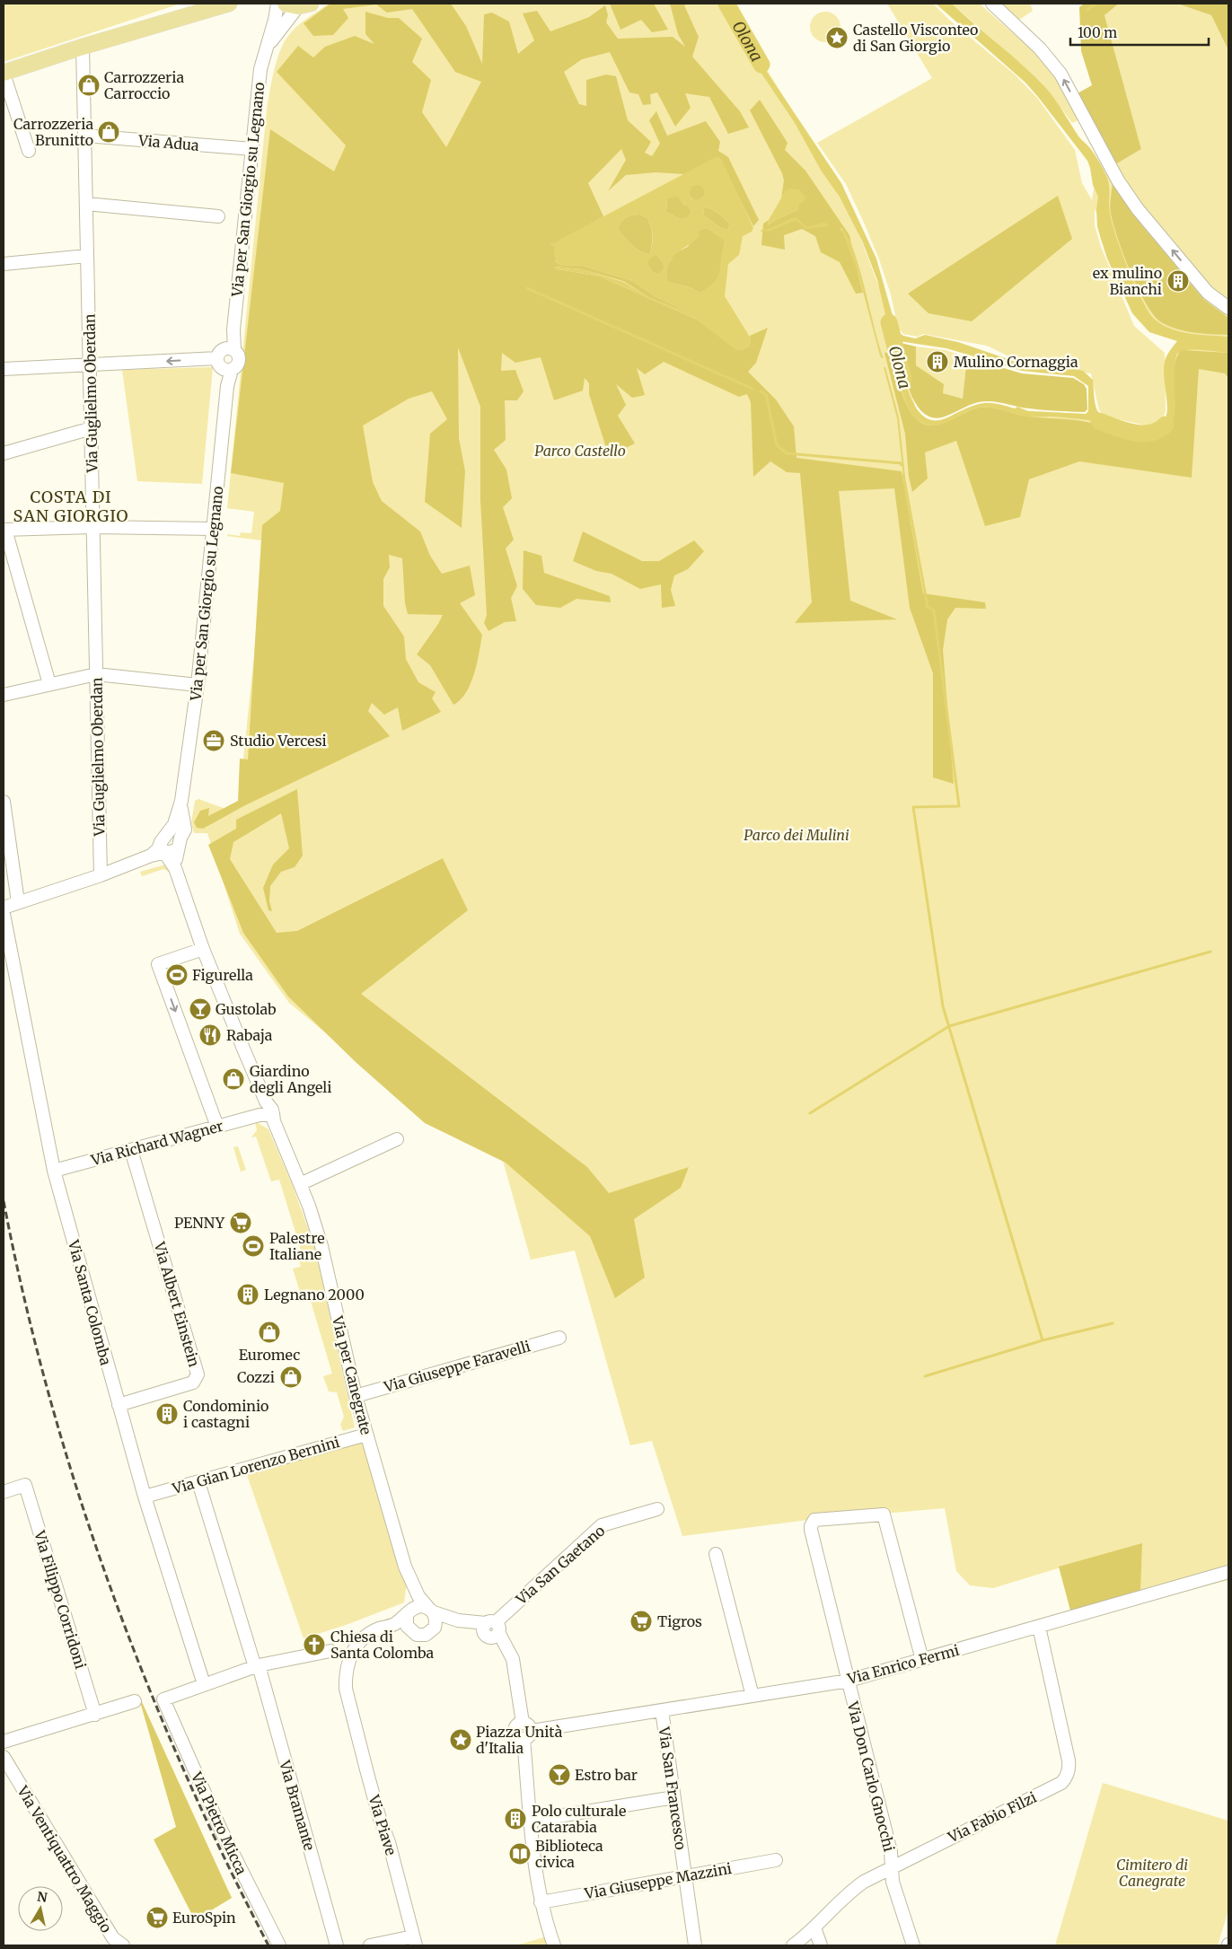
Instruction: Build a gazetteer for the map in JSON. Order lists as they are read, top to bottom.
{
  "streets": {
    "street": [
      "Via Adua",
      "Via per San Giorgio su Legnano",
      "Via Guglielmo Oberdan",
      "Via Richard Wagner",
      "Via Santa Colomba",
      "Via Albert Einstein",
      "Via Giuseppe Faravelli",
      "Via per Canegrate",
      "Via Gian Lorenzo Bernini",
      "Via San Gaetano",
      "Via Filippo Corridoni",
      "Via Enrico Fermi",
      "Via Don Carlo Gnocchi",
      "Via San Francesco",
      "Via Bramante",
      "Via Fabio Filzi",
      "Via Pietro Micca",
      "Via Piave",
      "Via Ventiquattro Maggio",
      "Via Giuseppe Mazzini"
    ]
  },
  "crossings": [
    ["Via Adua", "Via per San Giorgio su Legnano"],
    ["Via Adua", "Via Guglielmo Oberdan"],
    ["Via Richard Wagner", "Via Santa Colomba"],
    ["Via Richard Wagner", "Via Albert Einstein"],
    ["Via Richard Wagner", "Via per Canegrate"],
    ["Via Santa Colomba", "Via Albert Einstein"],
    ["Via Santa Colomba", "Via Gian Lorenzo Bernini"],
    ["Via Santa Colomba", "Via Pietro Micca"],
    ["Via Giuseppe Faravelli", "Via per Canegrate"],
    ["Via per Canegrate", "Via Gian Lorenzo Bernini"],
    ["Via per Canegrate", "Via Piave"],
    ["Via Gian Lorenzo Bernini", "Via Bramante"],
    ["Via Enrico Fermi", "Via Don Carlo Gnocchi"],
    ["Via Enrico Fermi", "Via San Francesco"],
    ["Via Enrico Fermi", "Via Fabio Filzi"],
    ["Via Don Carlo Gnocchi", "Via Fabio Filzi"],
    ["Via San Francesco", "Via Giuseppe Mazzini"]
  ],
  "districts": ["COSTA DI SAN GIORGIO"],
  "water": ["Olona"],
  "parks": ["Parco Castello", "Parco dei Mulini", "Cimitero di Canegrate"],
  "places": {
    "place": ["Castello Visconteo di San Giorgio", "Piazza Unità d'Italia"],
    "shop": [
      "Carrozzeria Carroccio",
      "Carrozzeria Brunitto",
      "Giardino degli Angeli",
      "Euromec",
      "Cozzi"
    ],
    "building": [
      "ex mulino Bianchi",
      "Mulino Cornaggia",
      "Legnano 2000",
      "Condominio i castagni",
      "Polo culturale Catarabia"
    ],
    "office": ["Studio Vercesi"],
    "sports": ["Figurella", "Palestre Italiane"],
    "bar": ["Gustolab", "Estro bar"],
    "restaurant": ["Rabaja"],
    "supermarket": ["PENNY", "Tigros", "EuroSpin"],
    "church": ["Chiesa di Santa Colomba"],
    "library": ["Biblioteca civica"]
  },
  "scale_bar": "100 m",
  "north": "top"
}
